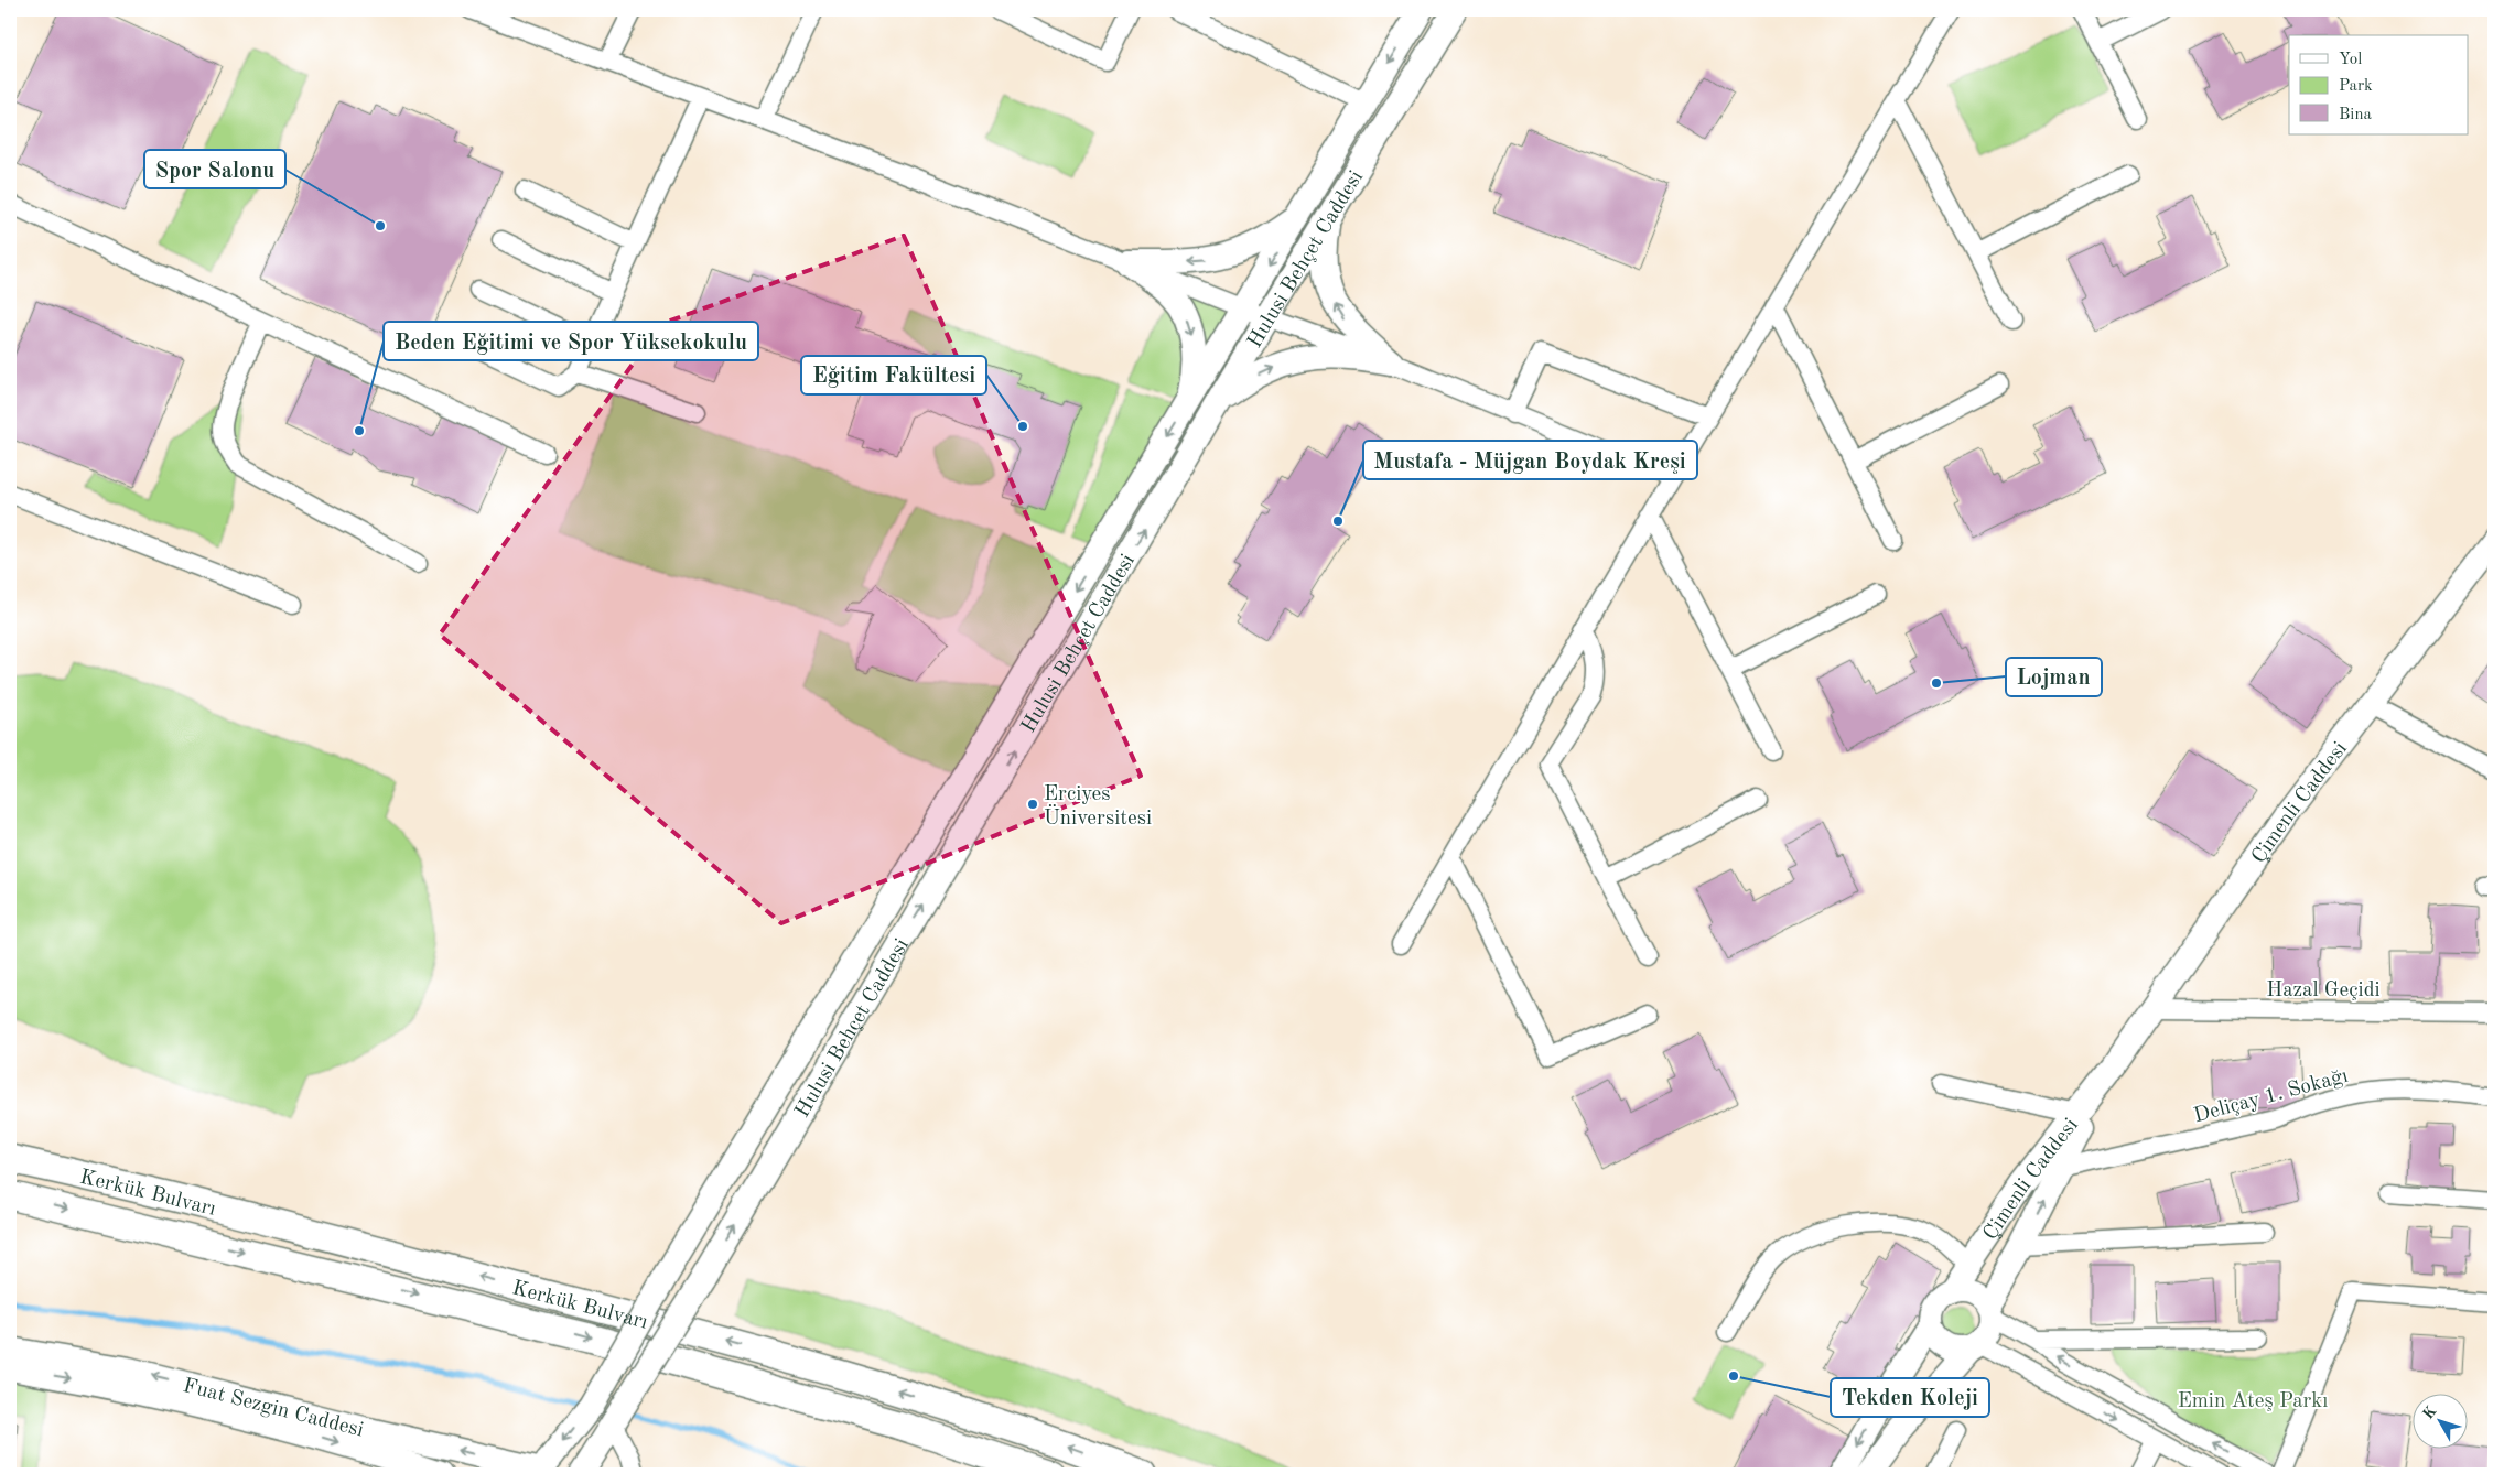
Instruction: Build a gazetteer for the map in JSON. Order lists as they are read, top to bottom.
{
  "streets": {
    "main road": ["Kerkük Bulvarı"],
    "street": [
      "Hulusi Behçet Caddesi",
      "Çimenli Caddesi",
      "Hazal Geçidi",
      "Deliçay 1. Sokağı",
      "Fuat Sezgin Caddesi"
    ]
  },
  "crossings": [
    ["Hulusi Behçet Caddesi", "Fuat Sezgin Caddesi"],
    ["Çimenli Caddesi", "Hazal Geçidi"],
    ["Çimenli Caddesi", "Deliçay 1. Sokağı"]
  ],
  "parks": ["Emin Ateş Parkı"],
  "places": [
    "Spor Salonu",
    "Eğitim Fakültesi",
    "Beden Eğitimi ve Spor Yüksekokulu",
    "Mustafa - Müjgan Boydak Kreşi",
    "Lojman",
    "Erciyes Üniversitesi",
    "Tekden Koleji"
  ],
  "legend": ["Yol", "Park", "Bina"],
  "north": "top left"
}
